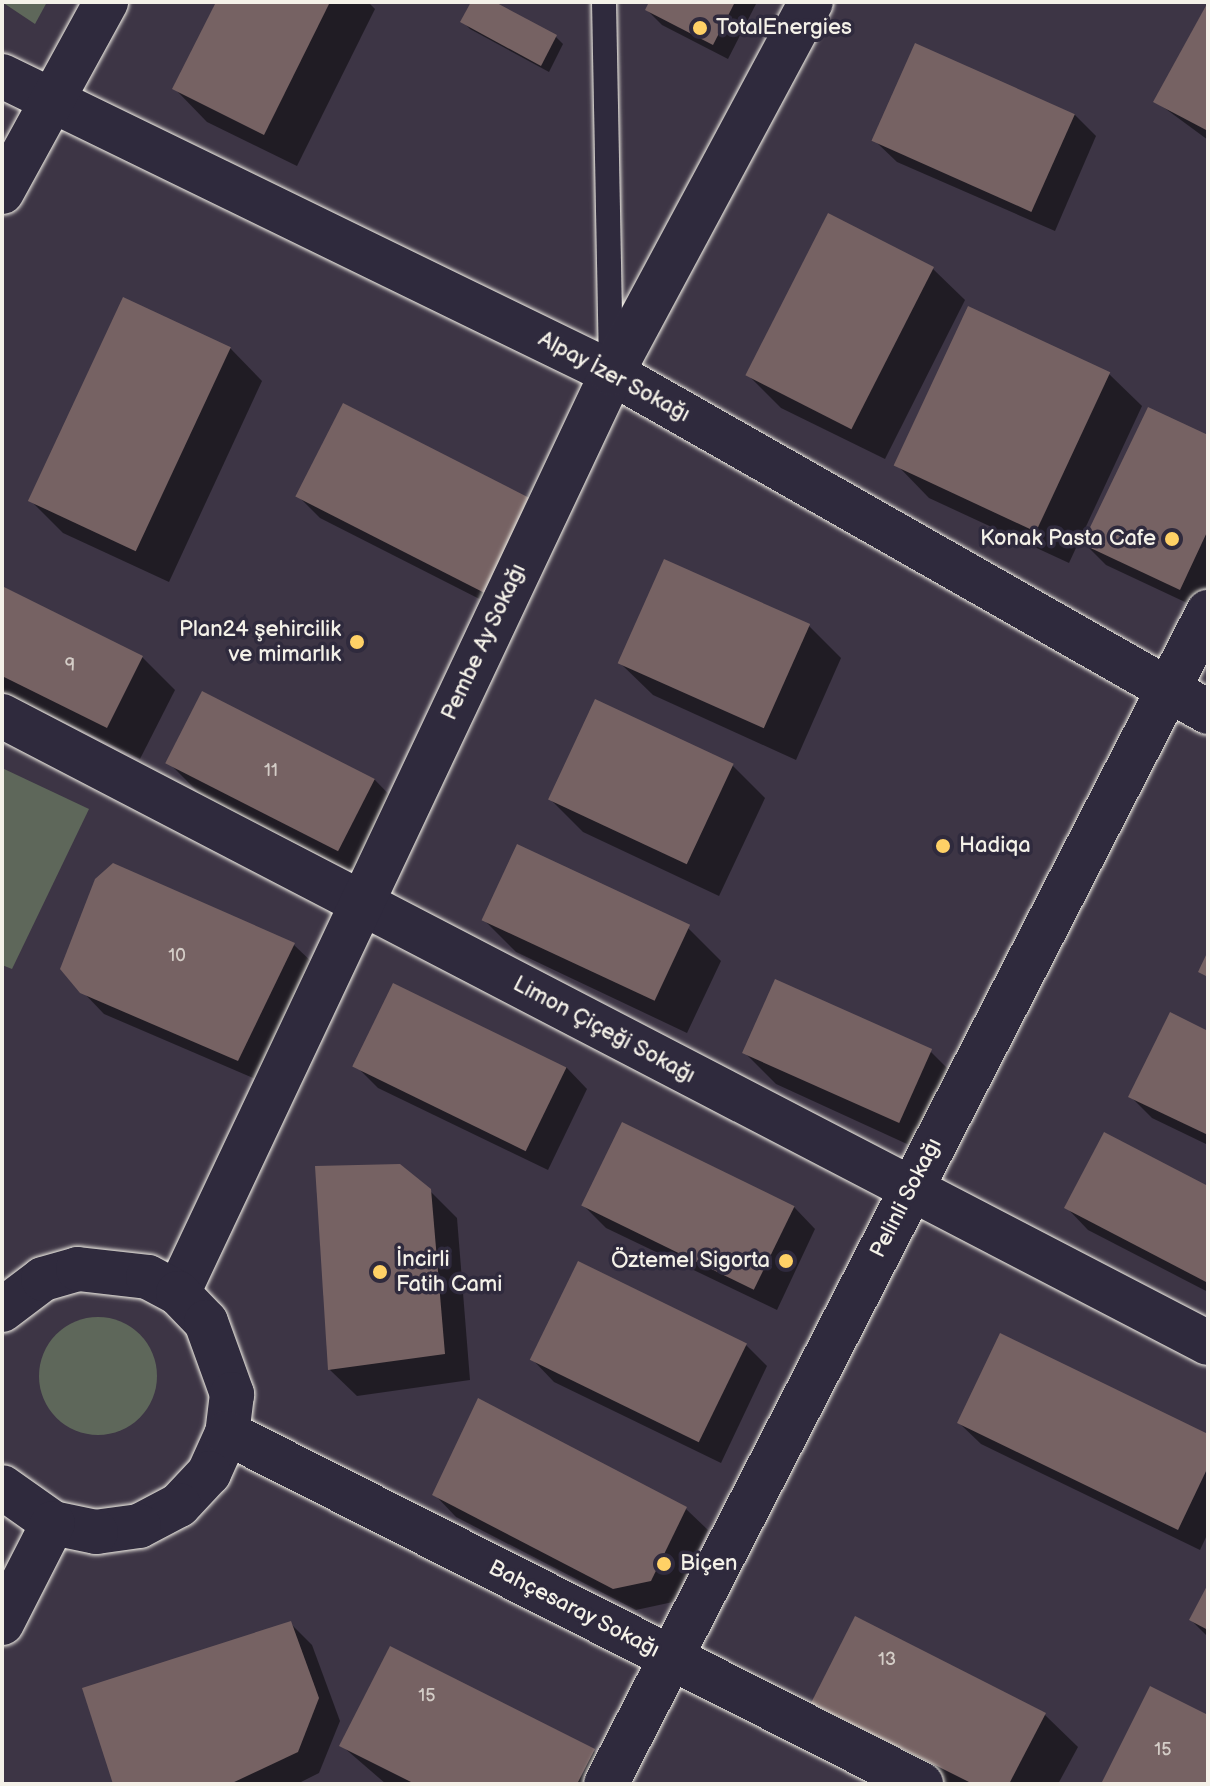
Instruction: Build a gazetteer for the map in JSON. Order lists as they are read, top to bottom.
{
  "streets": {
    "street": [
      "Alpay İzer Sokağı",
      "Pembe Ay Sokağı",
      "Limon Çiçeği Sokağı",
      "Pelinli Sokağı",
      "Bahçesaray Sokağı"
    ]
  },
  "crossings": [
    ["Alpay İzer Sokağı", "Pembe Ay Sokağı"],
    ["Alpay İzer Sokağı", "Pelinli Sokağı"],
    ["Pembe Ay Sokağı", "Limon Çiçeği Sokağı"],
    ["Limon Çiçeği Sokağı", "Pelinli Sokağı"],
    ["Pelinli Sokağı", "Bahçesaray Sokağı"]
  ],
  "places": [
    "TotalEnergies",
    "Konak Pasta Cafe",
    "Plan24 şehircilik ve mimarlık",
    "Hadiqa",
    "Öztemel Sigorta",
    "İncirli Fatih Cami",
    "Biçen"
  ],
  "house_numbers": [
    "9",
    "11",
    "10",
    "13",
    "15",
    "15"
  ]
}
